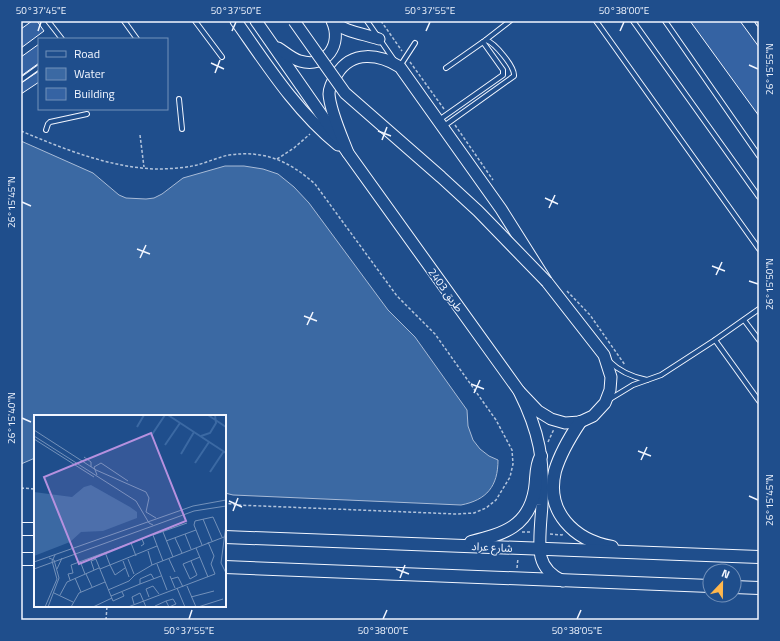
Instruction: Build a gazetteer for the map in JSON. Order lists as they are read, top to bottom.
{
  "streets": {
    "main road": ["طريق 2403", "شارع عراد"]
  },
  "crossings": [
    ["طريق 2403", "شارع عراد"]
  ],
  "legend": ["Road", "Water", "Building"],
  "north": "top",
  "coordinates": [
    "50°37'45\"E",
    "50°37'50\"E",
    "50°37'55\"E",
    "50°38'00\"E",
    "26°15'55\"N",
    "26°15'45\"N",
    "26°15'50\"N",
    "26°15'40\"N",
    "50°38'05\"E"
  ]
}
